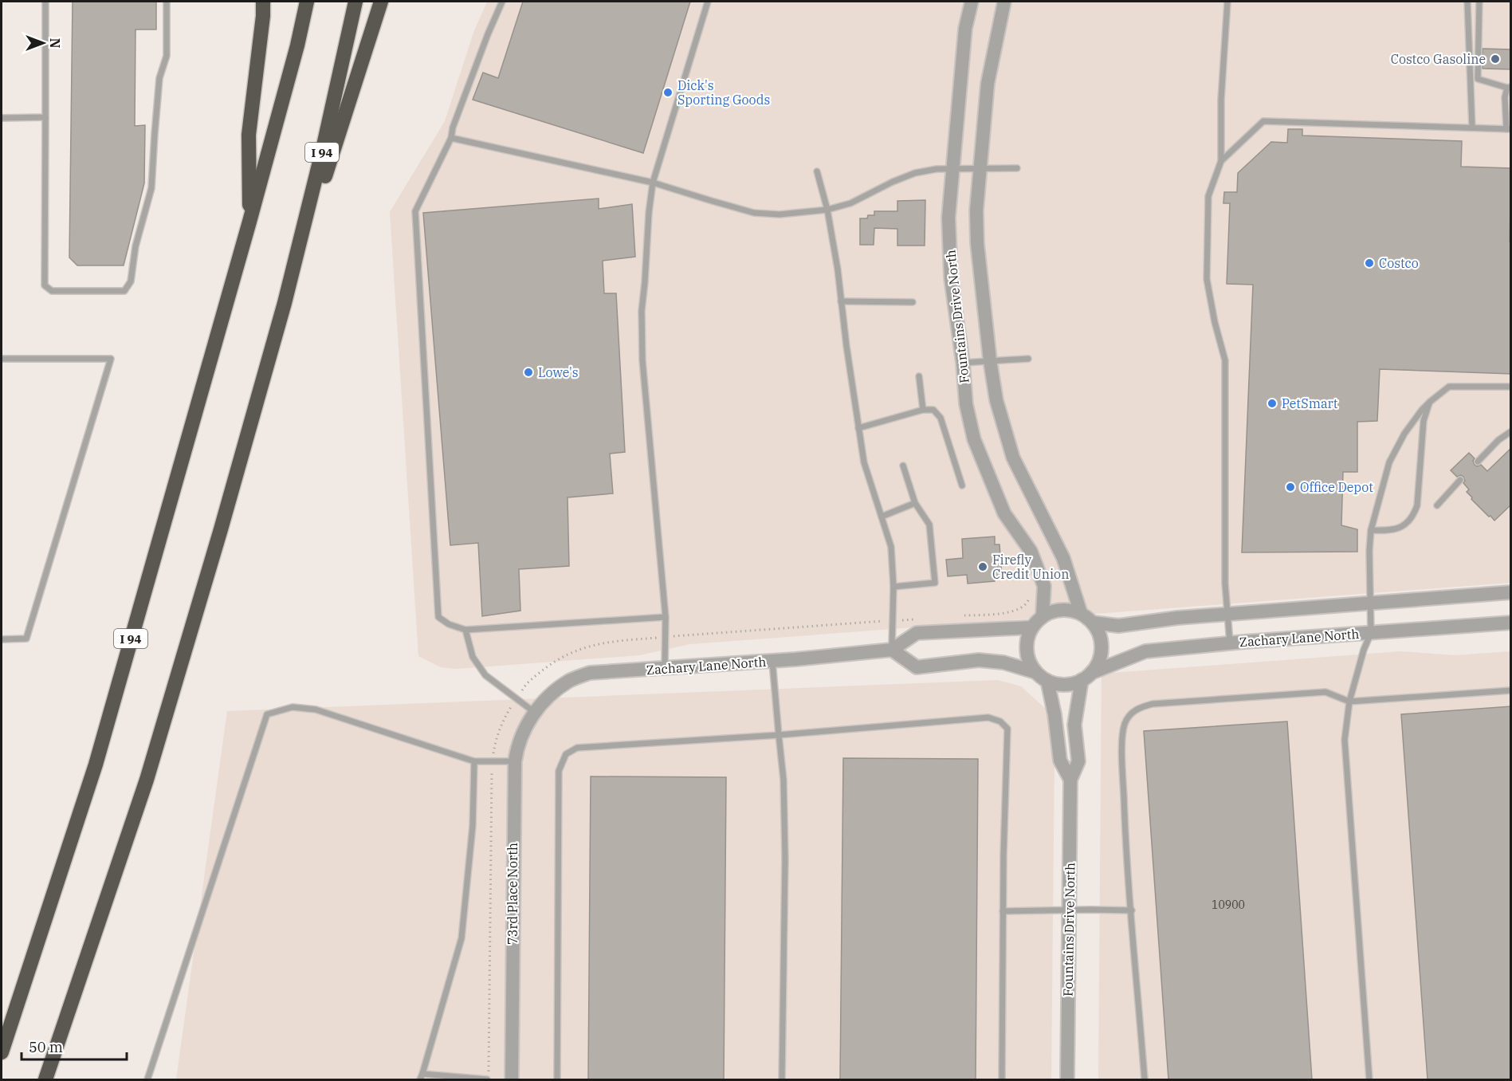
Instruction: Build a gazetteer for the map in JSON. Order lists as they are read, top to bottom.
{
  "streets": {
    "highway": ["I 94"],
    "street": ["Fountains Drive North", "Zachary Lane North", "73rd Place North"]
  },
  "crossings": [
    ["Fountains Drive North", "Zachary Lane North"],
    ["Zachary Lane North", "73rd Place North"]
  ],
  "places": [
    "Costco Gasoline",
    "Dick's Sporting Goods",
    "Costco",
    "Lowe's",
    "PetSmart",
    "Office Depot",
    "Firefly Credit Union"
  ],
  "house_numbers": ["10900"],
  "scale_bar": "50 m",
  "north": "right"
}
